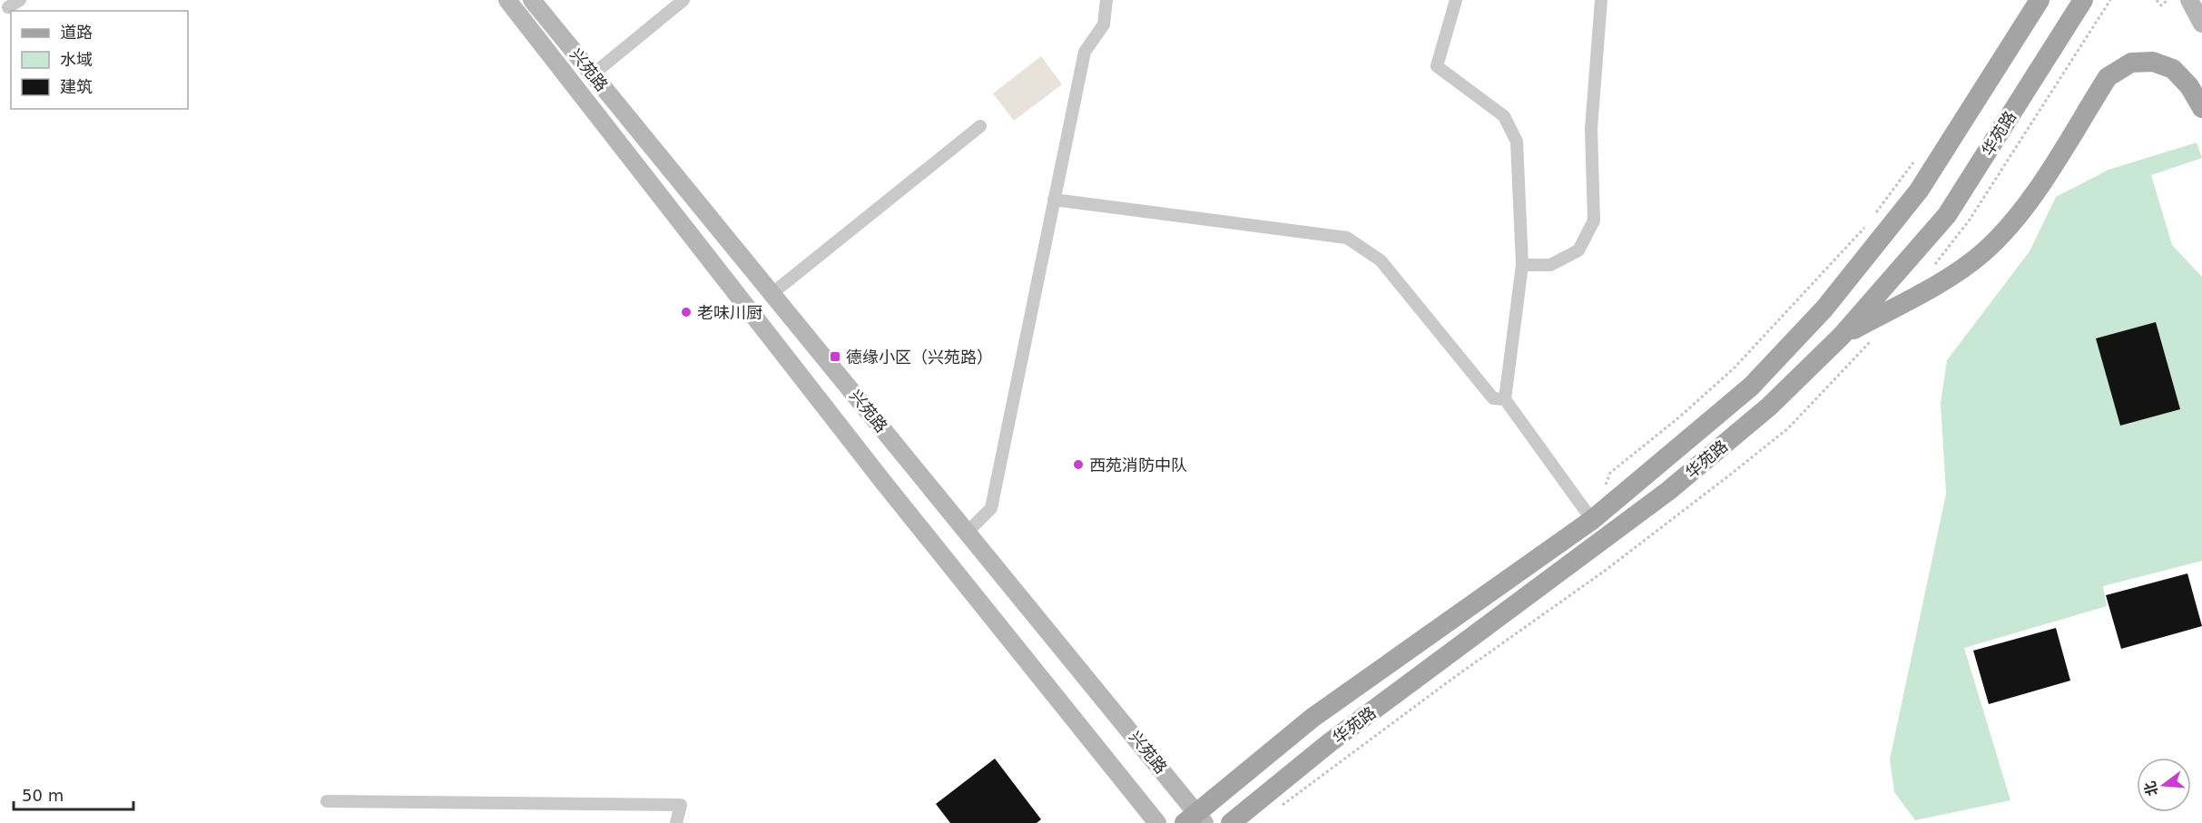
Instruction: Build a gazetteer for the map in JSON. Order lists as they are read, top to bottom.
{
  "streets": {
    "main road": ["兴苑路", "华苑路"]
  },
  "crossings": [
    ["兴苑路", "华苑路"]
  ],
  "places": {
    "other": ["老味川厨", "西苑消防中队"],
    "transit": ["德缘小区（兴苑路）"]
  },
  "legend": ["道路", "水域", "建筑"],
  "scale_bar": "50 m",
  "north": "left"
}
